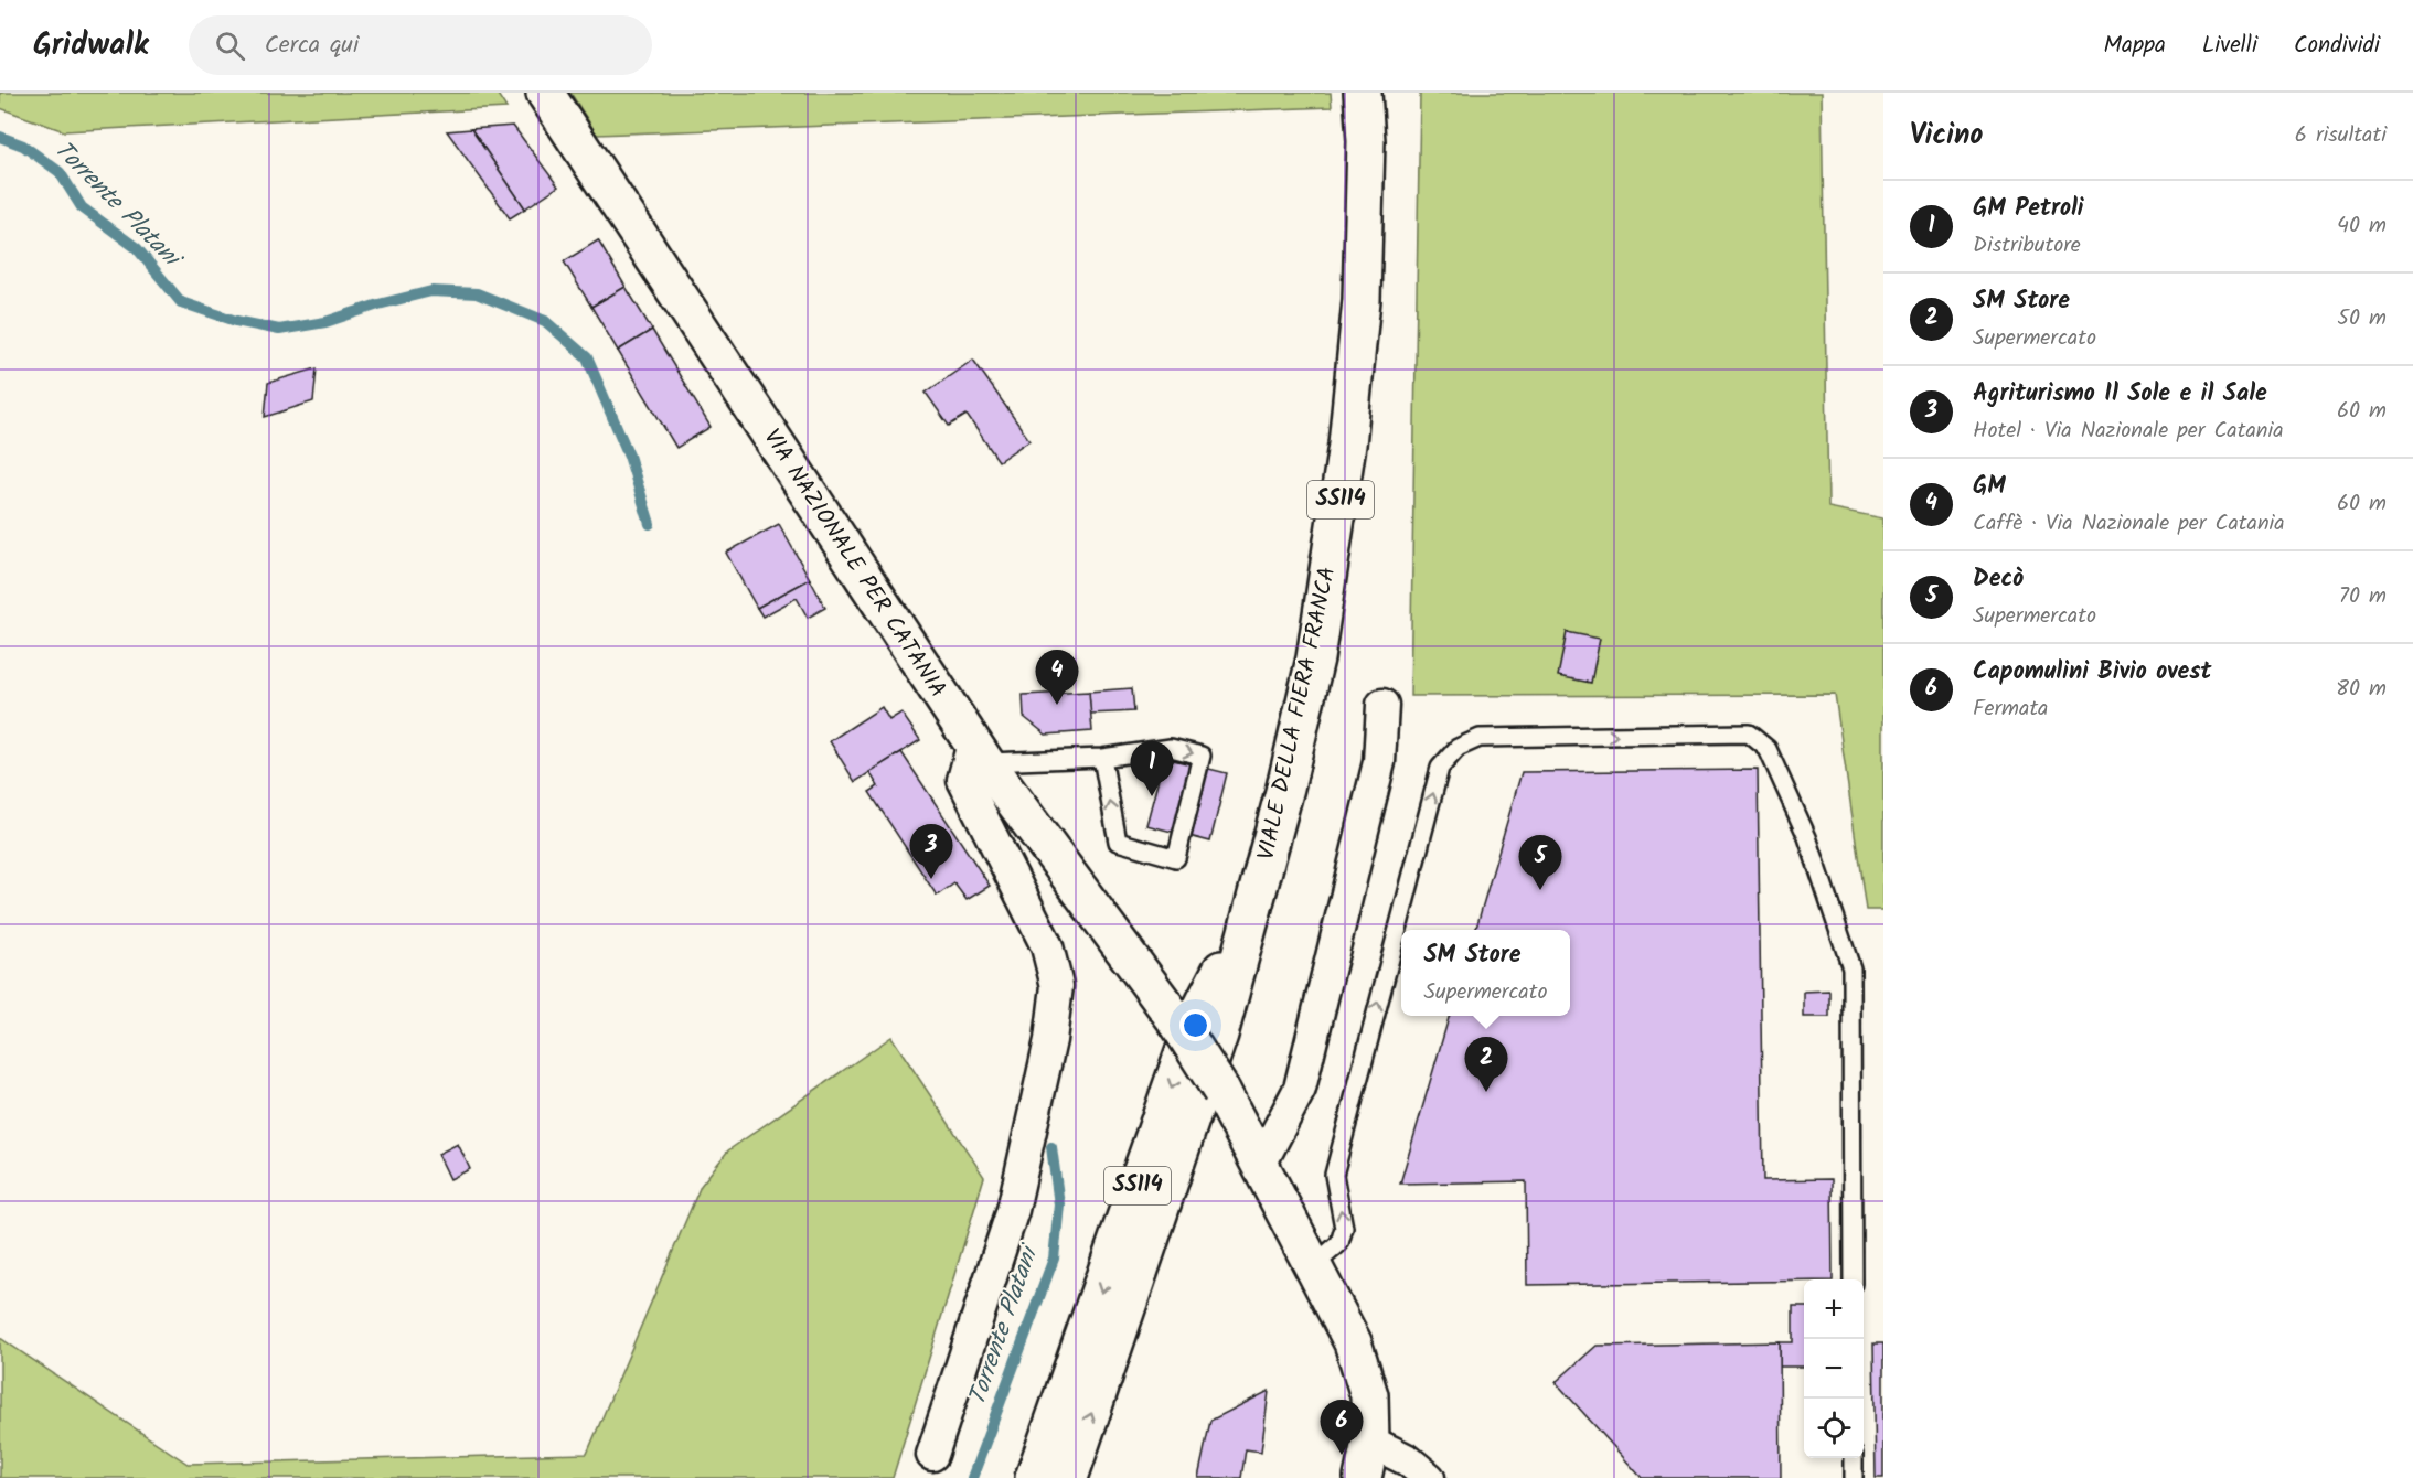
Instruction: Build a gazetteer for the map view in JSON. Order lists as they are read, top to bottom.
{
  "streets": {
    "main road": ["SS114", "VIA NAZIONALE PER CATANIA", "VIALE DELLA FIERA FRANCA"]
  },
  "water": ["Torrente Platani"],
  "page": {
    "header": "Gridwalk",
    "search": "Cerca qui",
    "nav": ["Mappa", "Livelli", "Condividi"],
    "heading": ["Vicino", "6 risultati"],
    "list": [
      {
        "mark": "1",
        "name": "GM Petroli",
        "note": "Distributore",
        "value": "40 m"
      },
      {
        "mark": "2",
        "name": "SM Store",
        "note": "Supermercato",
        "value": "50 m"
      },
      {
        "mark": "3",
        "name": "Agriturismo Il Sole e il Sale",
        "note": "Hotel · Via Nazionale per Catania",
        "value": "60 m"
      },
      {
        "mark": "4",
        "name": "GM",
        "note": "Caffè · Via Nazionale per Catania",
        "value": "60 m"
      },
      {
        "mark": "5",
        "name": "Decò",
        "note": "Supermercato",
        "value": "70 m"
      },
      {
        "mark": "6",
        "name": "Capomulini Bivio ovest",
        "note": "Fermata",
        "value": "80 m"
      }
    ],
    "pins": [
      "4",
      "1",
      "3",
      "5",
      "2",
      "6"
    ],
    "popup": ["SM Store", "Supermercato"],
    "map_buttons": ["+", "−"]
  }
}
